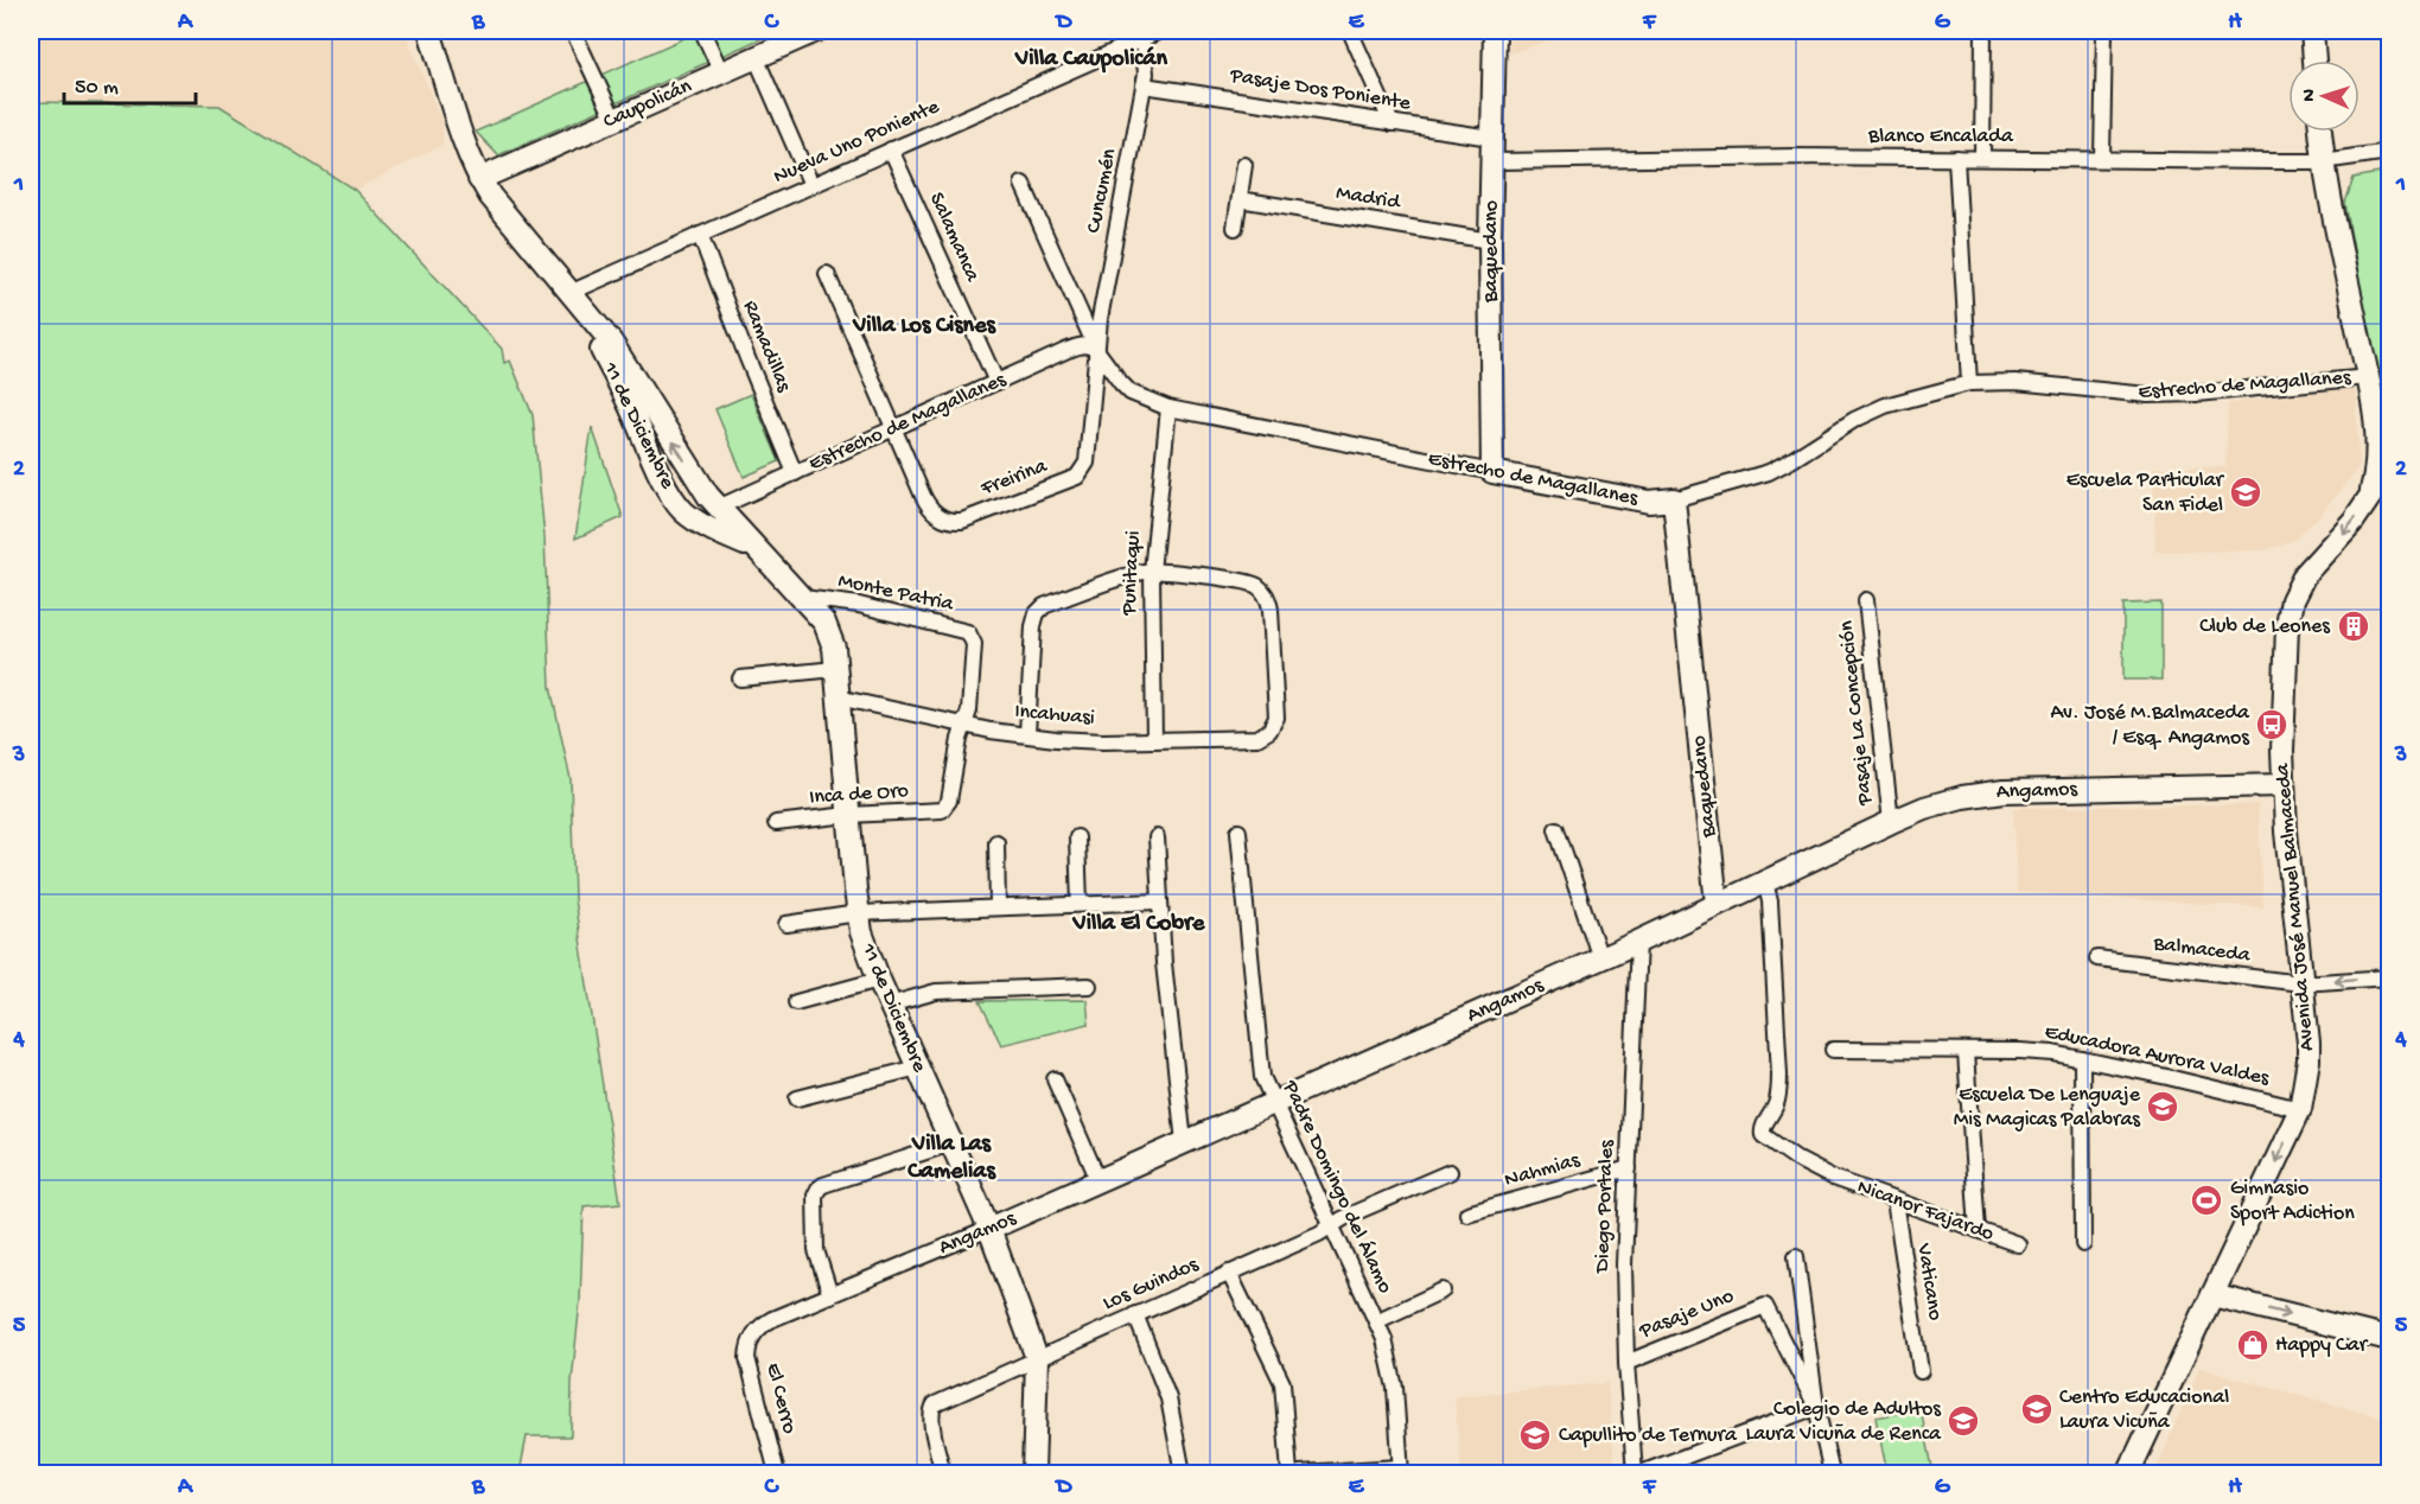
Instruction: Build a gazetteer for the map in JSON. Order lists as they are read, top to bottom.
{
  "streets": {
    "street": [
      "Pasaje Dos Poniente",
      "Caupolicán",
      "Blanco Encalada",
      "Nueva Uno Poniente",
      "Cuncumén",
      "Madrid",
      "Salamanca",
      "Baquedano",
      "Ramadillas",
      "Estrecho de Magallanes",
      "11 de Diciembre",
      "Freirina",
      "Punitaqui",
      "Monte Patria",
      "Pasaje La Concepción",
      "Incahuasi",
      "Angamos",
      "Inca de Oro",
      "Avenida José Manuel Balmaceda",
      "Balmaceda",
      "Educadora Aurora Valdes",
      "Nahmias",
      "Padre Domingo del Álamo",
      "Diego Portales",
      "Nicanor Fajardo",
      "Vaticano",
      "Los Guindos",
      "Pasaje Uno",
      "El Cerro"
    ]
  },
  "crossings": [
    ["Pasaje Dos Poniente", "Cuncumén"],
    ["Pasaje Dos Poniente", "Baquedano"],
    ["Caupolicán", "11 de Diciembre"],
    ["Blanco Encalada", "Baquedano"],
    ["Blanco Encalada", "Avenida José Manuel Balmaceda"],
    ["Nueva Uno Poniente", "Cuncumén"],
    ["Nueva Uno Poniente", "Salamanca"],
    ["Nueva Uno Poniente", "Ramadillas"],
    ["Nueva Uno Poniente", "11 de Diciembre"],
    ["Cuncumén", "Estrecho de Magallanes"],
    ["Cuncumén", "Freirina"],
    ["Madrid", "Baquedano"],
    ["Salamanca", "Estrecho de Magallanes"],
    ["Baquedano", "Estrecho de Magallanes"],
    ["Baquedano", "Angamos"],
    ["Ramadillas", "Estrecho de Magallanes"],
    ["Estrecho de Magallanes", "11 de Diciembre"],
    ["Estrecho de Magallanes", "Freirina"],
    ["Estrecho de Magallanes", "Punitaqui"],
    ["Estrecho de Magallanes", "Avenida José Manuel Balmaceda"],
    ["11 de Diciembre", "Monte Patria"],
    ["11 de Diciembre", "Incahuasi"],
    ["11 de Diciembre", "Angamos"],
    ["11 de Diciembre", "Inca de Oro"],
    ["11 de Diciembre", "Los Guindos"],
    ["Punitaqui", "Incahuasi"],
    ["Monte Patria", "Incahuasi"],
    ["Monte Patria", "Inca de Oro"],
    ["Pasaje La Concepción", "Angamos"],
    ["Angamos", "Avenida José Manuel Balmaceda"],
    ["Angamos", "Padre Domingo del Álamo"],
    ["Angamos", "Diego Portales"],
    ["Angamos", "Nicanor Fajardo"],
    ["Angamos", "El Cerro"],
    ["Avenida José Manuel Balmaceda", "Balmaceda"],
    ["Avenida José Manuel Balmaceda", "Educadora Aurora Valdes"],
    ["Nahmias", "Diego Portales"],
    ["Padre Domingo del Álamo", "Los Guindos"],
    ["Diego Portales", "Pasaje Uno"],
    ["Nicanor Fajardo", "Vaticano"]
  ],
  "districts": [
    "Villa Caupolicán",
    "Villa Los Cisnes",
    "Villa El Cobre",
    "Villa Las Camelias"
  ],
  "places": {
    "school or university": [
      "Escuela Particular San Fidel",
      "Escuela De Lenguaje Mis Magicas Palabras",
      "Centro Educacional Laura Vicuña",
      "Colegio de Adultos Laura Vicuña de Renca",
      "Capullito de Ternura"
    ],
    "building": ["Club de Leones"],
    "bus stop": ["Av. José M.Balmaceda / Esq. Angamos"],
    "sports": ["Gimnasio Sport Adiction"],
    "shop": ["Happy Car"]
  },
  "scale_bar": "50 m",
  "north": "left",
  "grid": {
    "columns": [
      "A",
      "B",
      "C",
      "D",
      "E",
      "F",
      "G",
      "H"
    ],
    "rows": [
      "1",
      "2",
      "3",
      "4",
      "5"
    ]
  }
}
